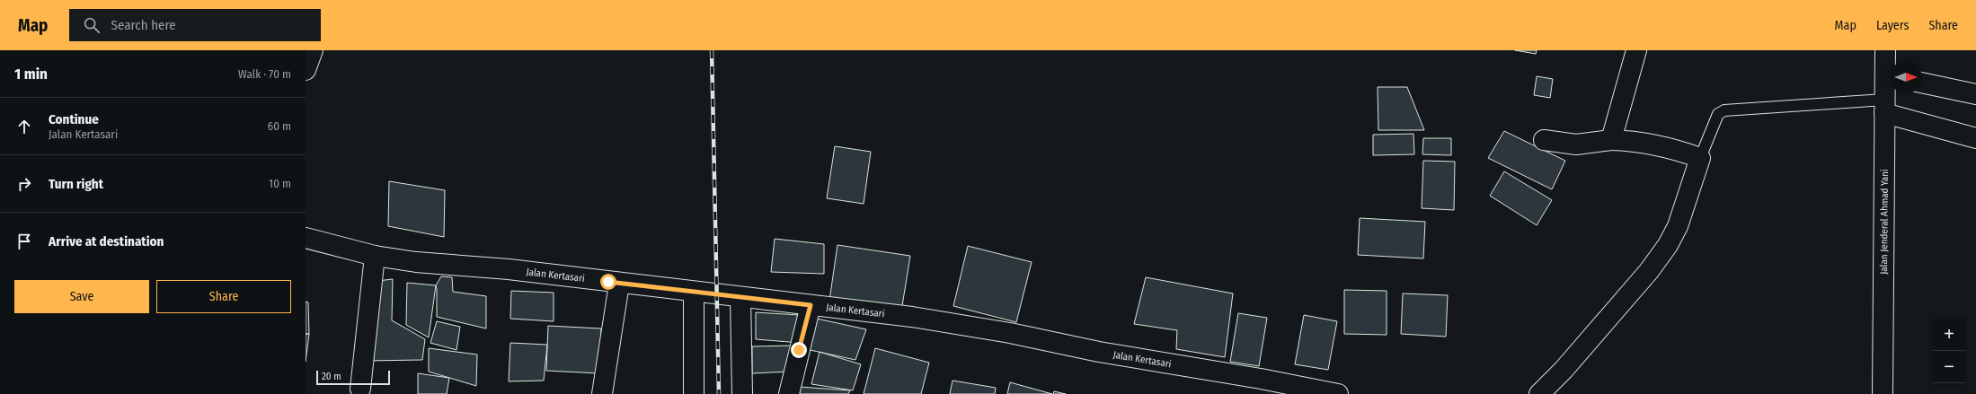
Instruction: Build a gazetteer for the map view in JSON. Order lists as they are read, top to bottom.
{
  "streets": {
    "main road": ["Jalan Jenderal Ahmad Yani", "Jalan Kertasari"]
  },
  "scale_bar": "20 m",
  "north": "right",
  "page": {
    "header": "Map",
    "search": "Search here",
    "nav": ["Map", "Layers", "Share"],
    "heading": ["1 min", "Walk · 70 m"],
    "list": [
      ["Continue", "Jalan Kertasari", "60 m"],
      ["Turn right", "10 m"],
      "Arrive at destination"
    ],
    "buttons": ["Save", "Share"],
    "map_buttons": ["+", "−"],
    "scale": "20 m"
  }
}
